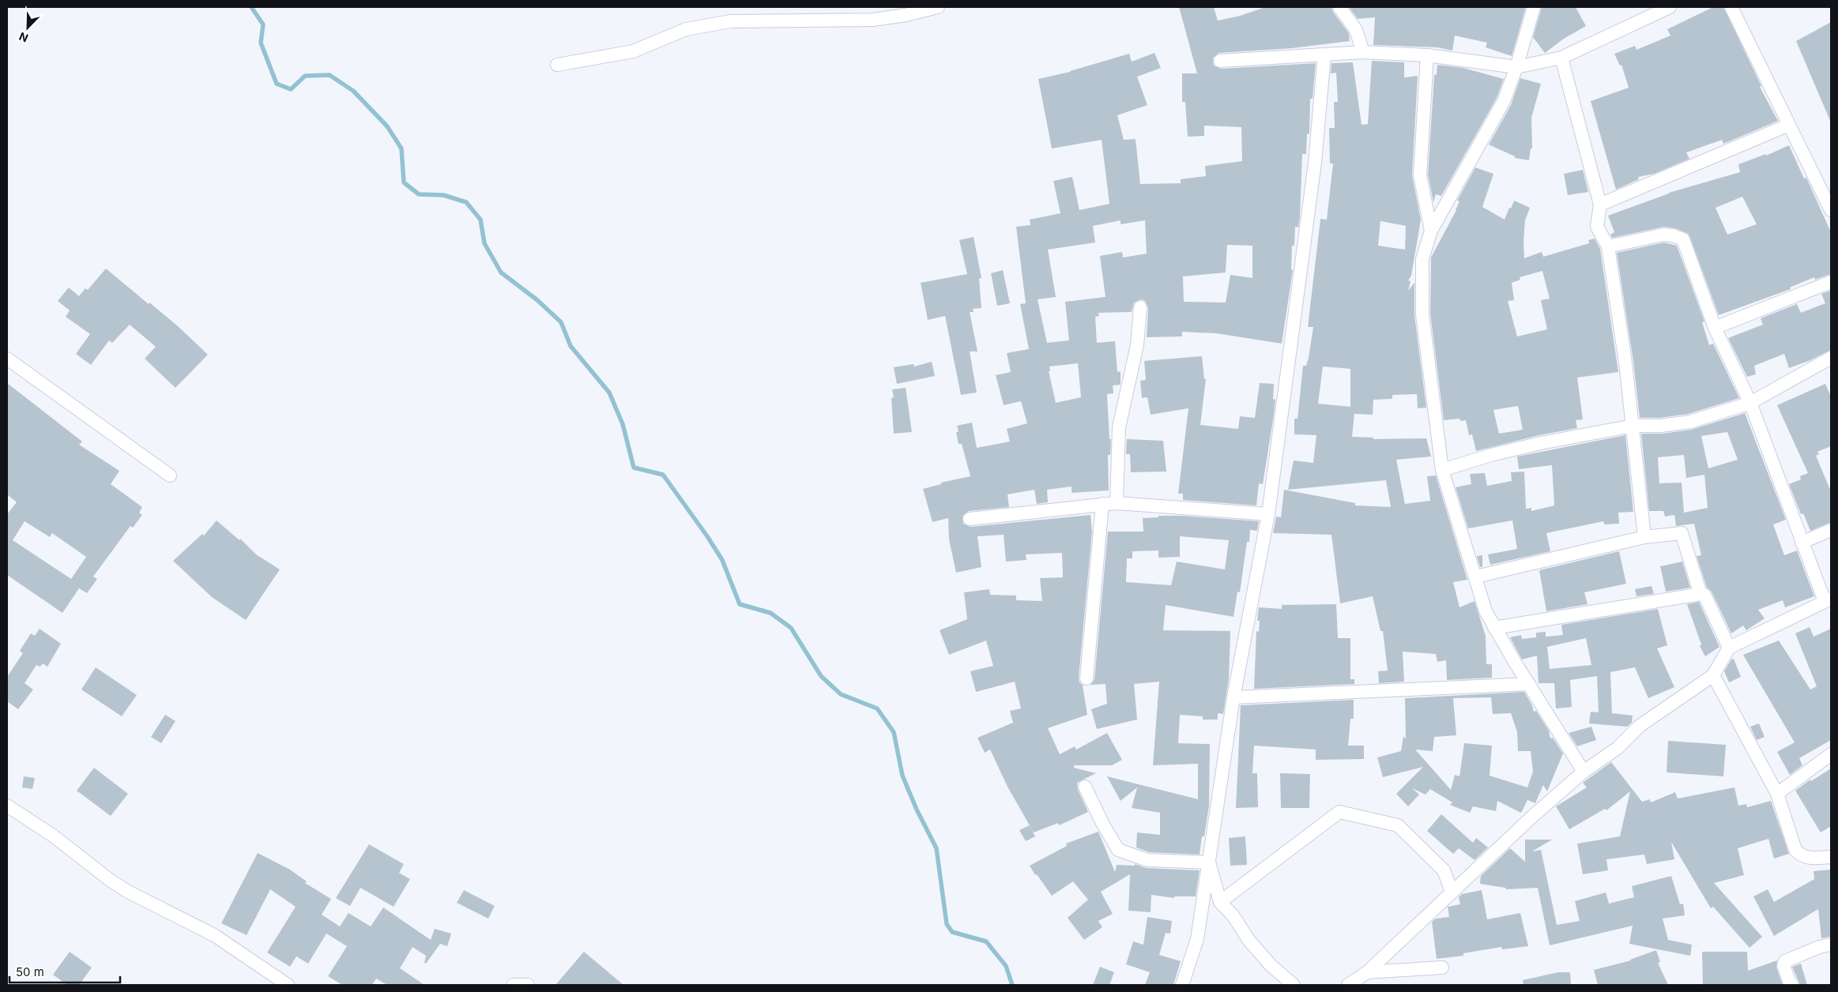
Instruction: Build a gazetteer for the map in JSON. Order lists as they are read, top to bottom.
{
  "scale_bar": "50 m",
  "north": "bottom left"
}
